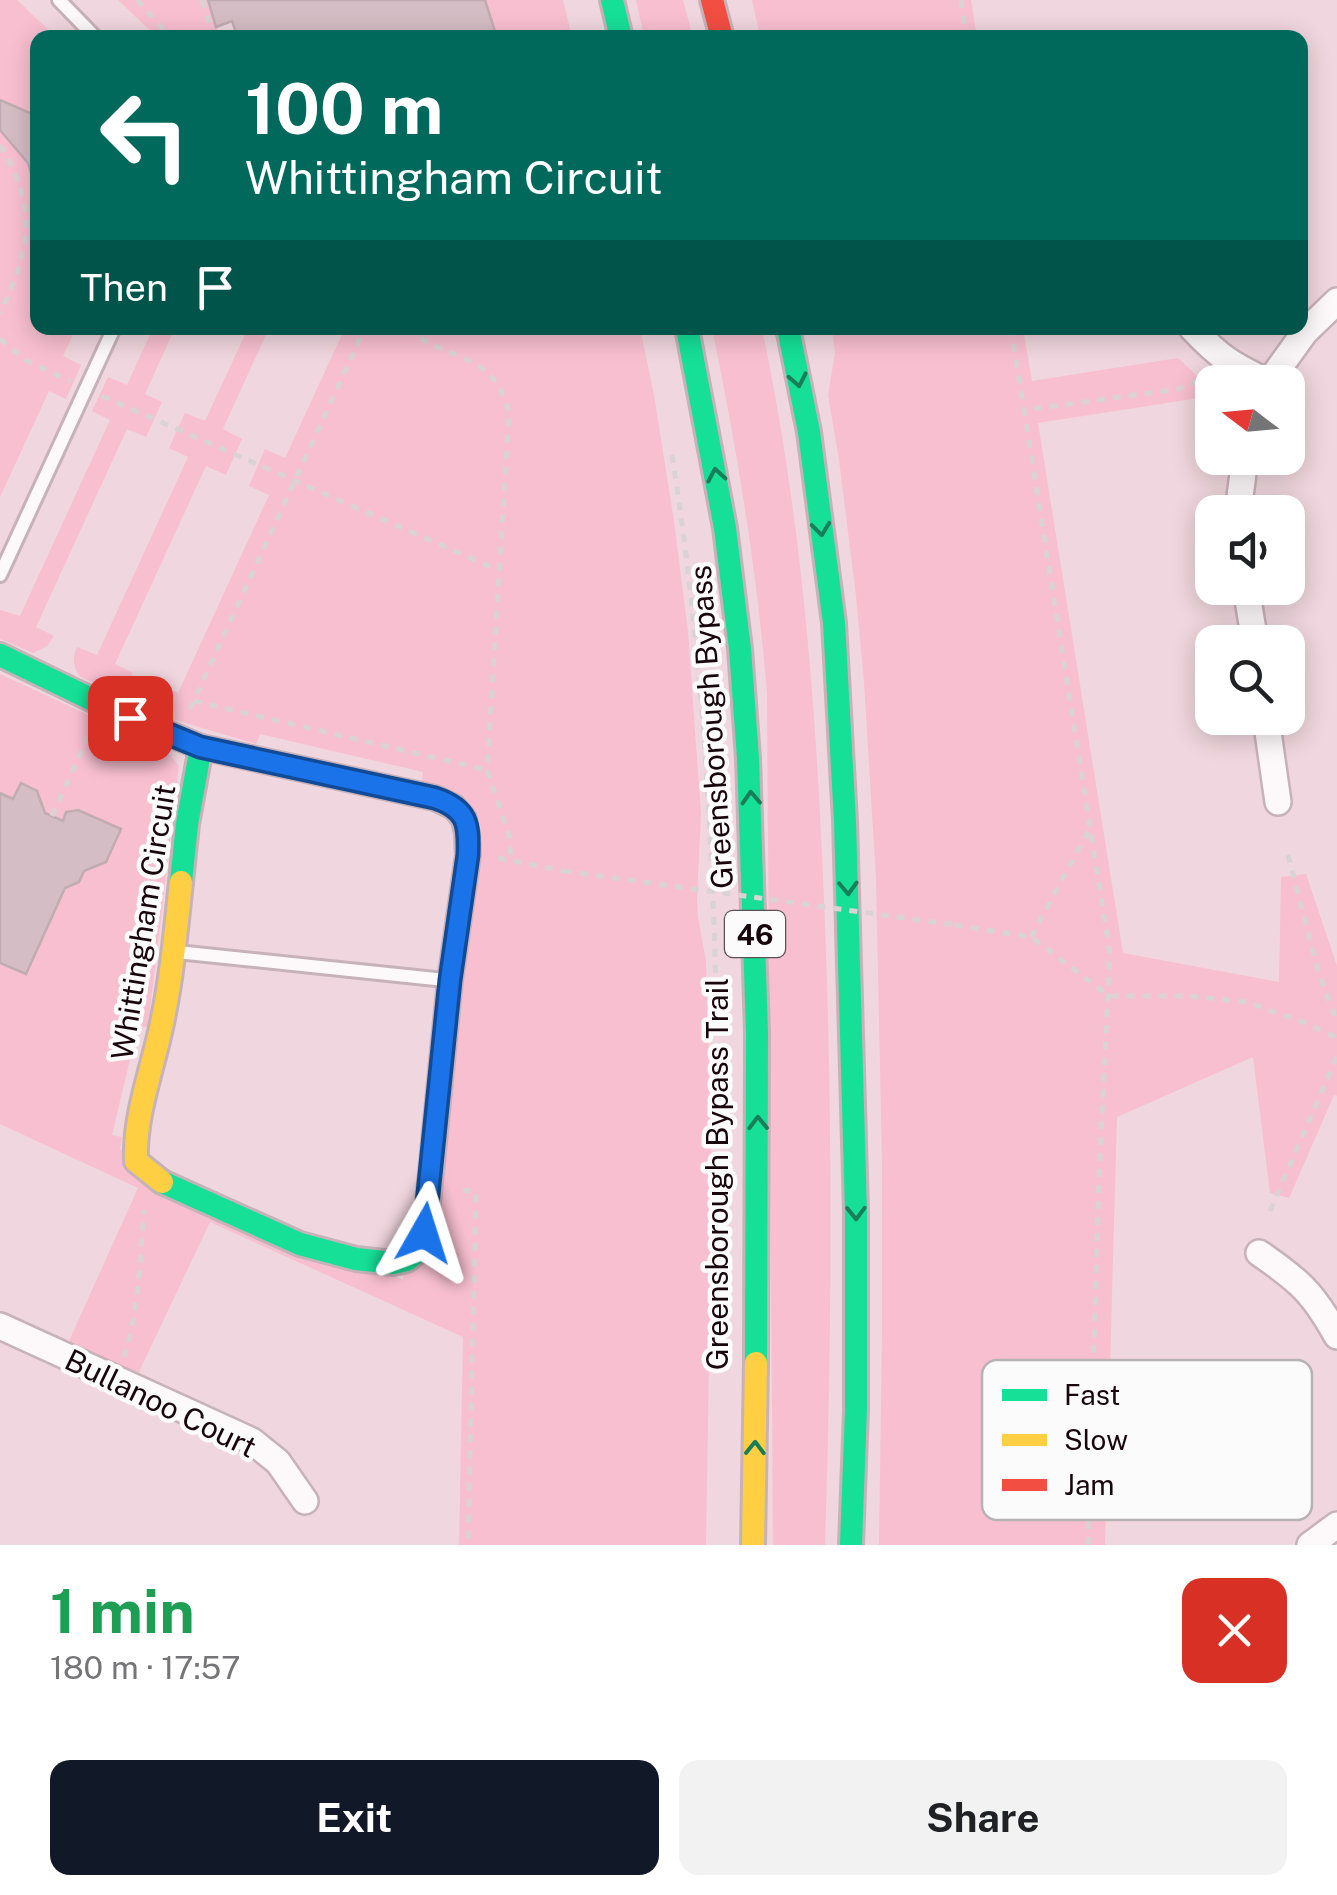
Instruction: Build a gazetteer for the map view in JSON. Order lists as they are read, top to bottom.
{
  "streets": {
    "main road": ["Greensborough Bypass", "Whittingham Circuit", "46"],
    "street": ["Bullanoo Court"],
    "path": ["Greensborough Bypass Trail"]
  },
  "legend": ["Fast", "Slow", "Jam"],
  "north": "left",
  "page": {
    "turn": ["100 m", "Whittingham Circuit"],
    "then": "Then",
    "heading": ["1 min", "180 m · 17:57"],
    "buttons": ["Exit", "Share"]
  }
}
